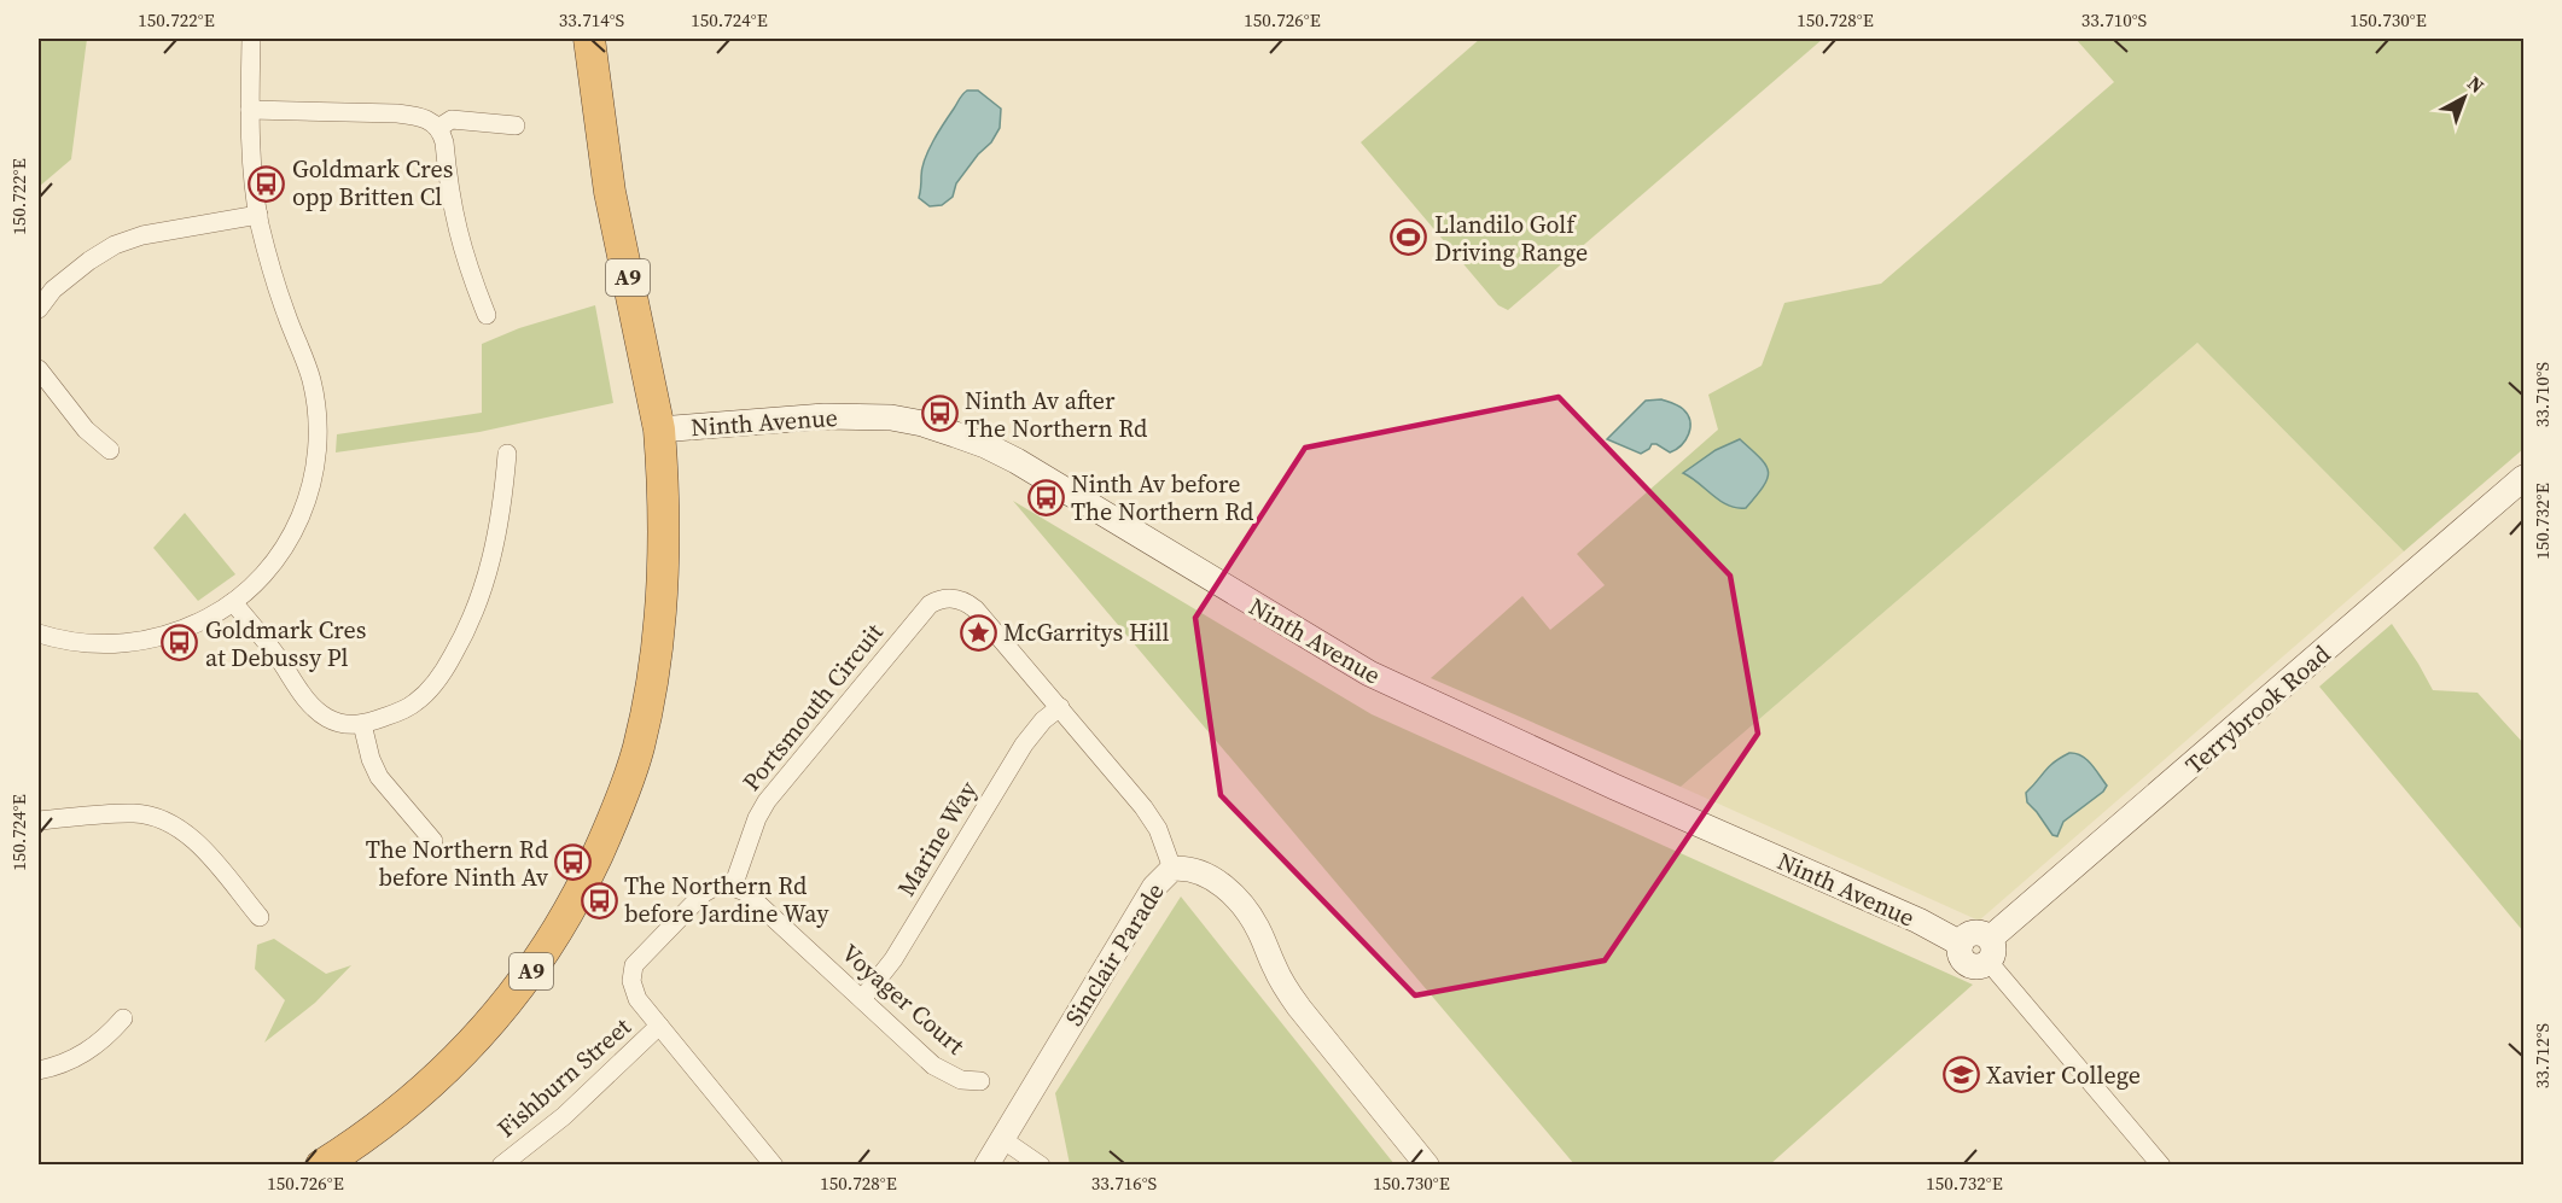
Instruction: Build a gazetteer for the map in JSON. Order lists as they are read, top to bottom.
{
  "streets": {
    "highway": ["A9"],
    "main road": ["Ninth Avenue", "Terrybrook Road"],
    "street": [
      "Portsmouth Circuit",
      "Marine Way",
      "Sinclair Parade",
      "Voyager Court",
      "Fishburn Street"
    ]
  },
  "crossings": [
    ["A9", "Ninth Avenue"],
    ["Ninth Avenue", "Terrybrook Road"],
    ["Portsmouth Circuit", "Marine Way"],
    ["Portsmouth Circuit", "Sinclair Parade"],
    ["Portsmouth Circuit", "Voyager Court"],
    ["Marine Way", "Voyager Court"]
  ],
  "places": {
    "bus stop": [
      "Goldmark Cres opp Britten Cl",
      "Ninth Av after The Northern Rd",
      "Ninth Av before The Northern Rd",
      "Goldmark Cres at Debussy Pl",
      "The Northern Rd before Ninth Av",
      "The Northern Rd before Jardine Way"
    ],
    "sports": ["Llandilo Golf Driving Range"],
    "place": ["McGarritys Hill"],
    "school or university": ["Xavier College"]
  },
  "north": "top right",
  "coordinates": [
    "150.722°E",
    "33.714°S",
    "150.724°E",
    "150.726°E",
    "150.728°E",
    "33.710°S",
    "150.730°E",
    "150.732°E",
    "33.712°S",
    "33.716°S"
  ]
}
